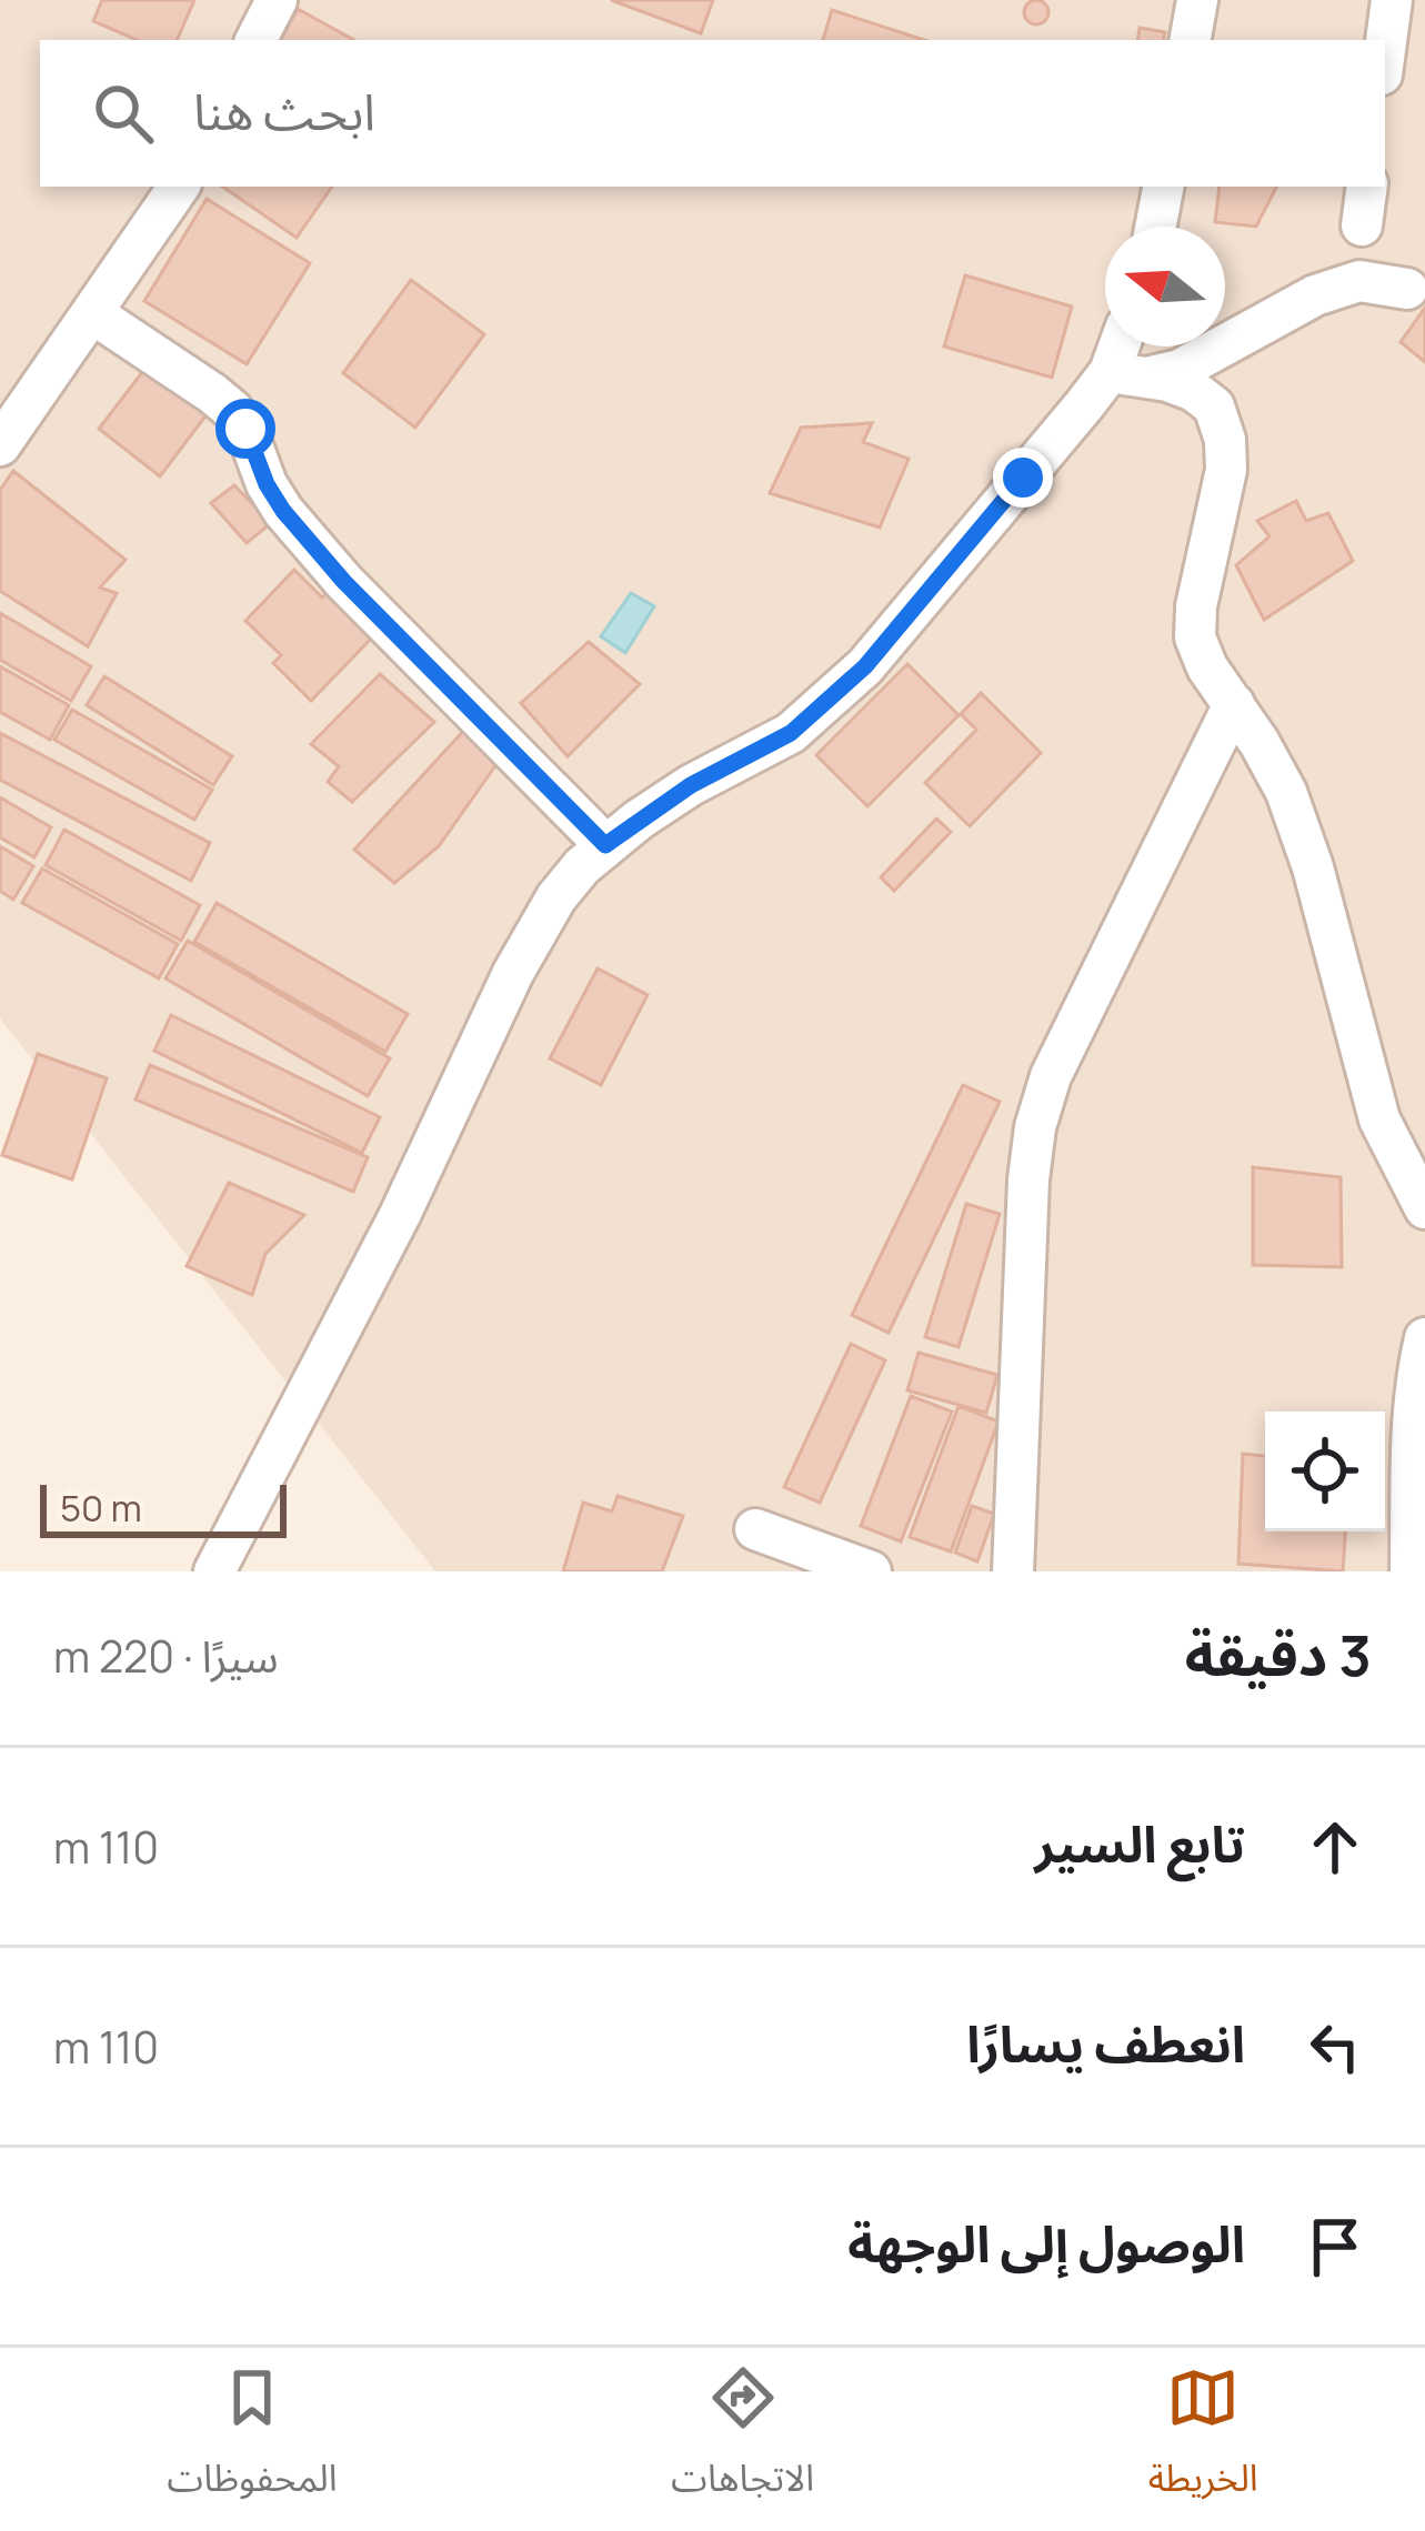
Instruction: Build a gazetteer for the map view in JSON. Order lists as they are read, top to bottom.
{
  "scale_bar": "50 m",
  "north": "left",
  "page": {
    "search": "ابحث هنا",
    "scale": "50 m",
    "heading": ["3 دقيقة", "سيرًا · 220 m"],
    "list": [
      ["تابع السير", "110 m"],
      ["انعطف يسارًا", "110 m"],
      "الوصول إلى الوجهة"
    ],
    "nav": ["الخريطة", "الاتجاهات", "المحفوظات"]
  }
}
